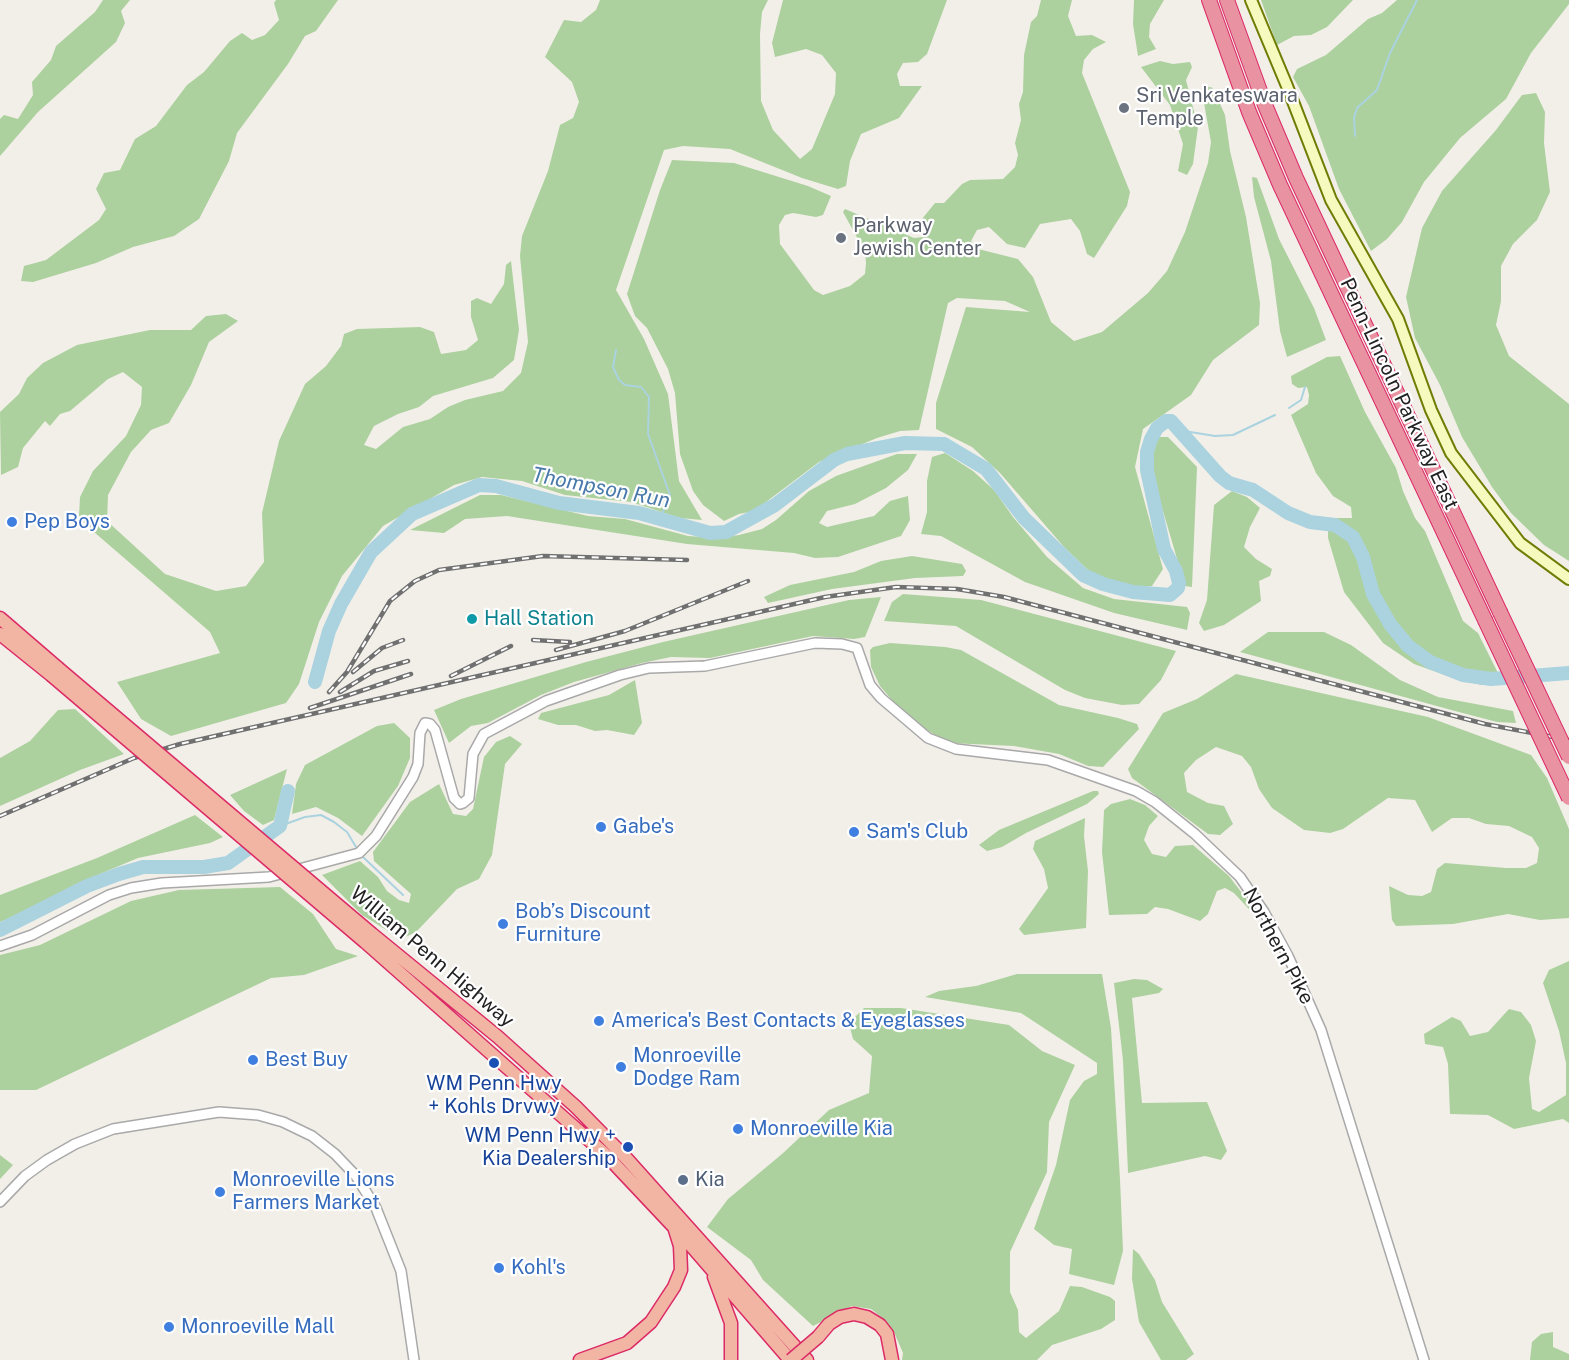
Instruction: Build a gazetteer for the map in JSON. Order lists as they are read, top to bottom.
{
  "streets": {
    "highway": ["Penn-Lincoln Parkway East", "William Penn Highway"],
    "street": ["Northern Pike"]
  },
  "water": ["Thompson Run"],
  "places": [
    "Sri Venkateswara Temple",
    "Parkway Jewish Center",
    "Pep Boys",
    "Hall Station",
    "Gabe's",
    "Sam's Club",
    "Bob’s Discount Furniture",
    "America's Best Contacts & Eyeglasses",
    "Best Buy",
    "WM Penn Hwy + Kohls Drvwy",
    "Monroeville Dodge Ram",
    "Monroeville Kia",
    "WM Penn Hwy + Kia Dealership",
    "Kia",
    "Monroeville Lions Farmers Market",
    "Kohl's",
    "Monroeville Mall"
  ]
}
